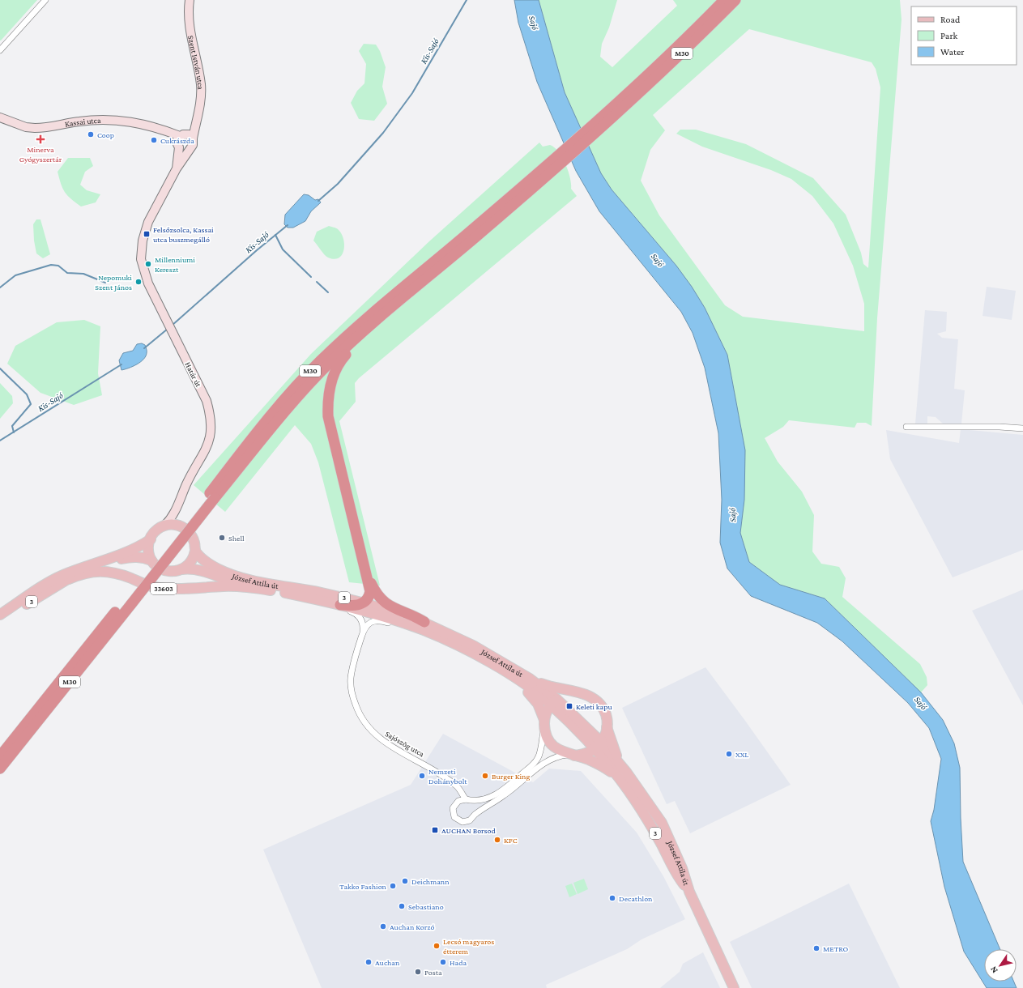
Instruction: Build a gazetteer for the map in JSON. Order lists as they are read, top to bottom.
{
  "streets": {
    "highway": ["M30"],
    "main road": [
      "Szent István utca",
      "Kassai utca",
      "Határ út",
      "József Attila út",
      "33603",
      "3"
    ],
    "street": ["Sajószög utca"]
  },
  "crossings": [
    ["Szent István utca", "Kassai utca"],
    ["Szent István utca", "Határ út"],
    ["Kassai utca", "Határ út"],
    ["Határ út", "József Attila út"],
    ["Határ út", "3"],
    ["József Attila út", "33603"],
    ["József Attila út", "3"],
    ["33603", "3"]
  ],
  "water": ["Sajó", "Kis-Sajó"],
  "places": {
    "other": [
      "Coop",
      "Cukrászda",
      "Millenniumi Kereszt",
      "Nepomuki Szent János",
      "Shell",
      "XXL",
      "Nemzeti Dohánybolt",
      "Burger King",
      "KFC",
      "Deichmann",
      "Takko Fashion",
      "Decathlon",
      "Sebastiano",
      "Auchan Korzó",
      "Lecsó magyaros étterem",
      "METRO",
      "Auchan",
      "Hada",
      "Posta"
    ],
    "health": ["Minerva Gyógyszertár"],
    "transit": ["Felsőzsolca, Kassai utca buszmegálló", "Keleti kapu", "AUCHAN Borsod"]
  },
  "legend": ["Road", "Park", "Water"],
  "north": "bottom left"
}
